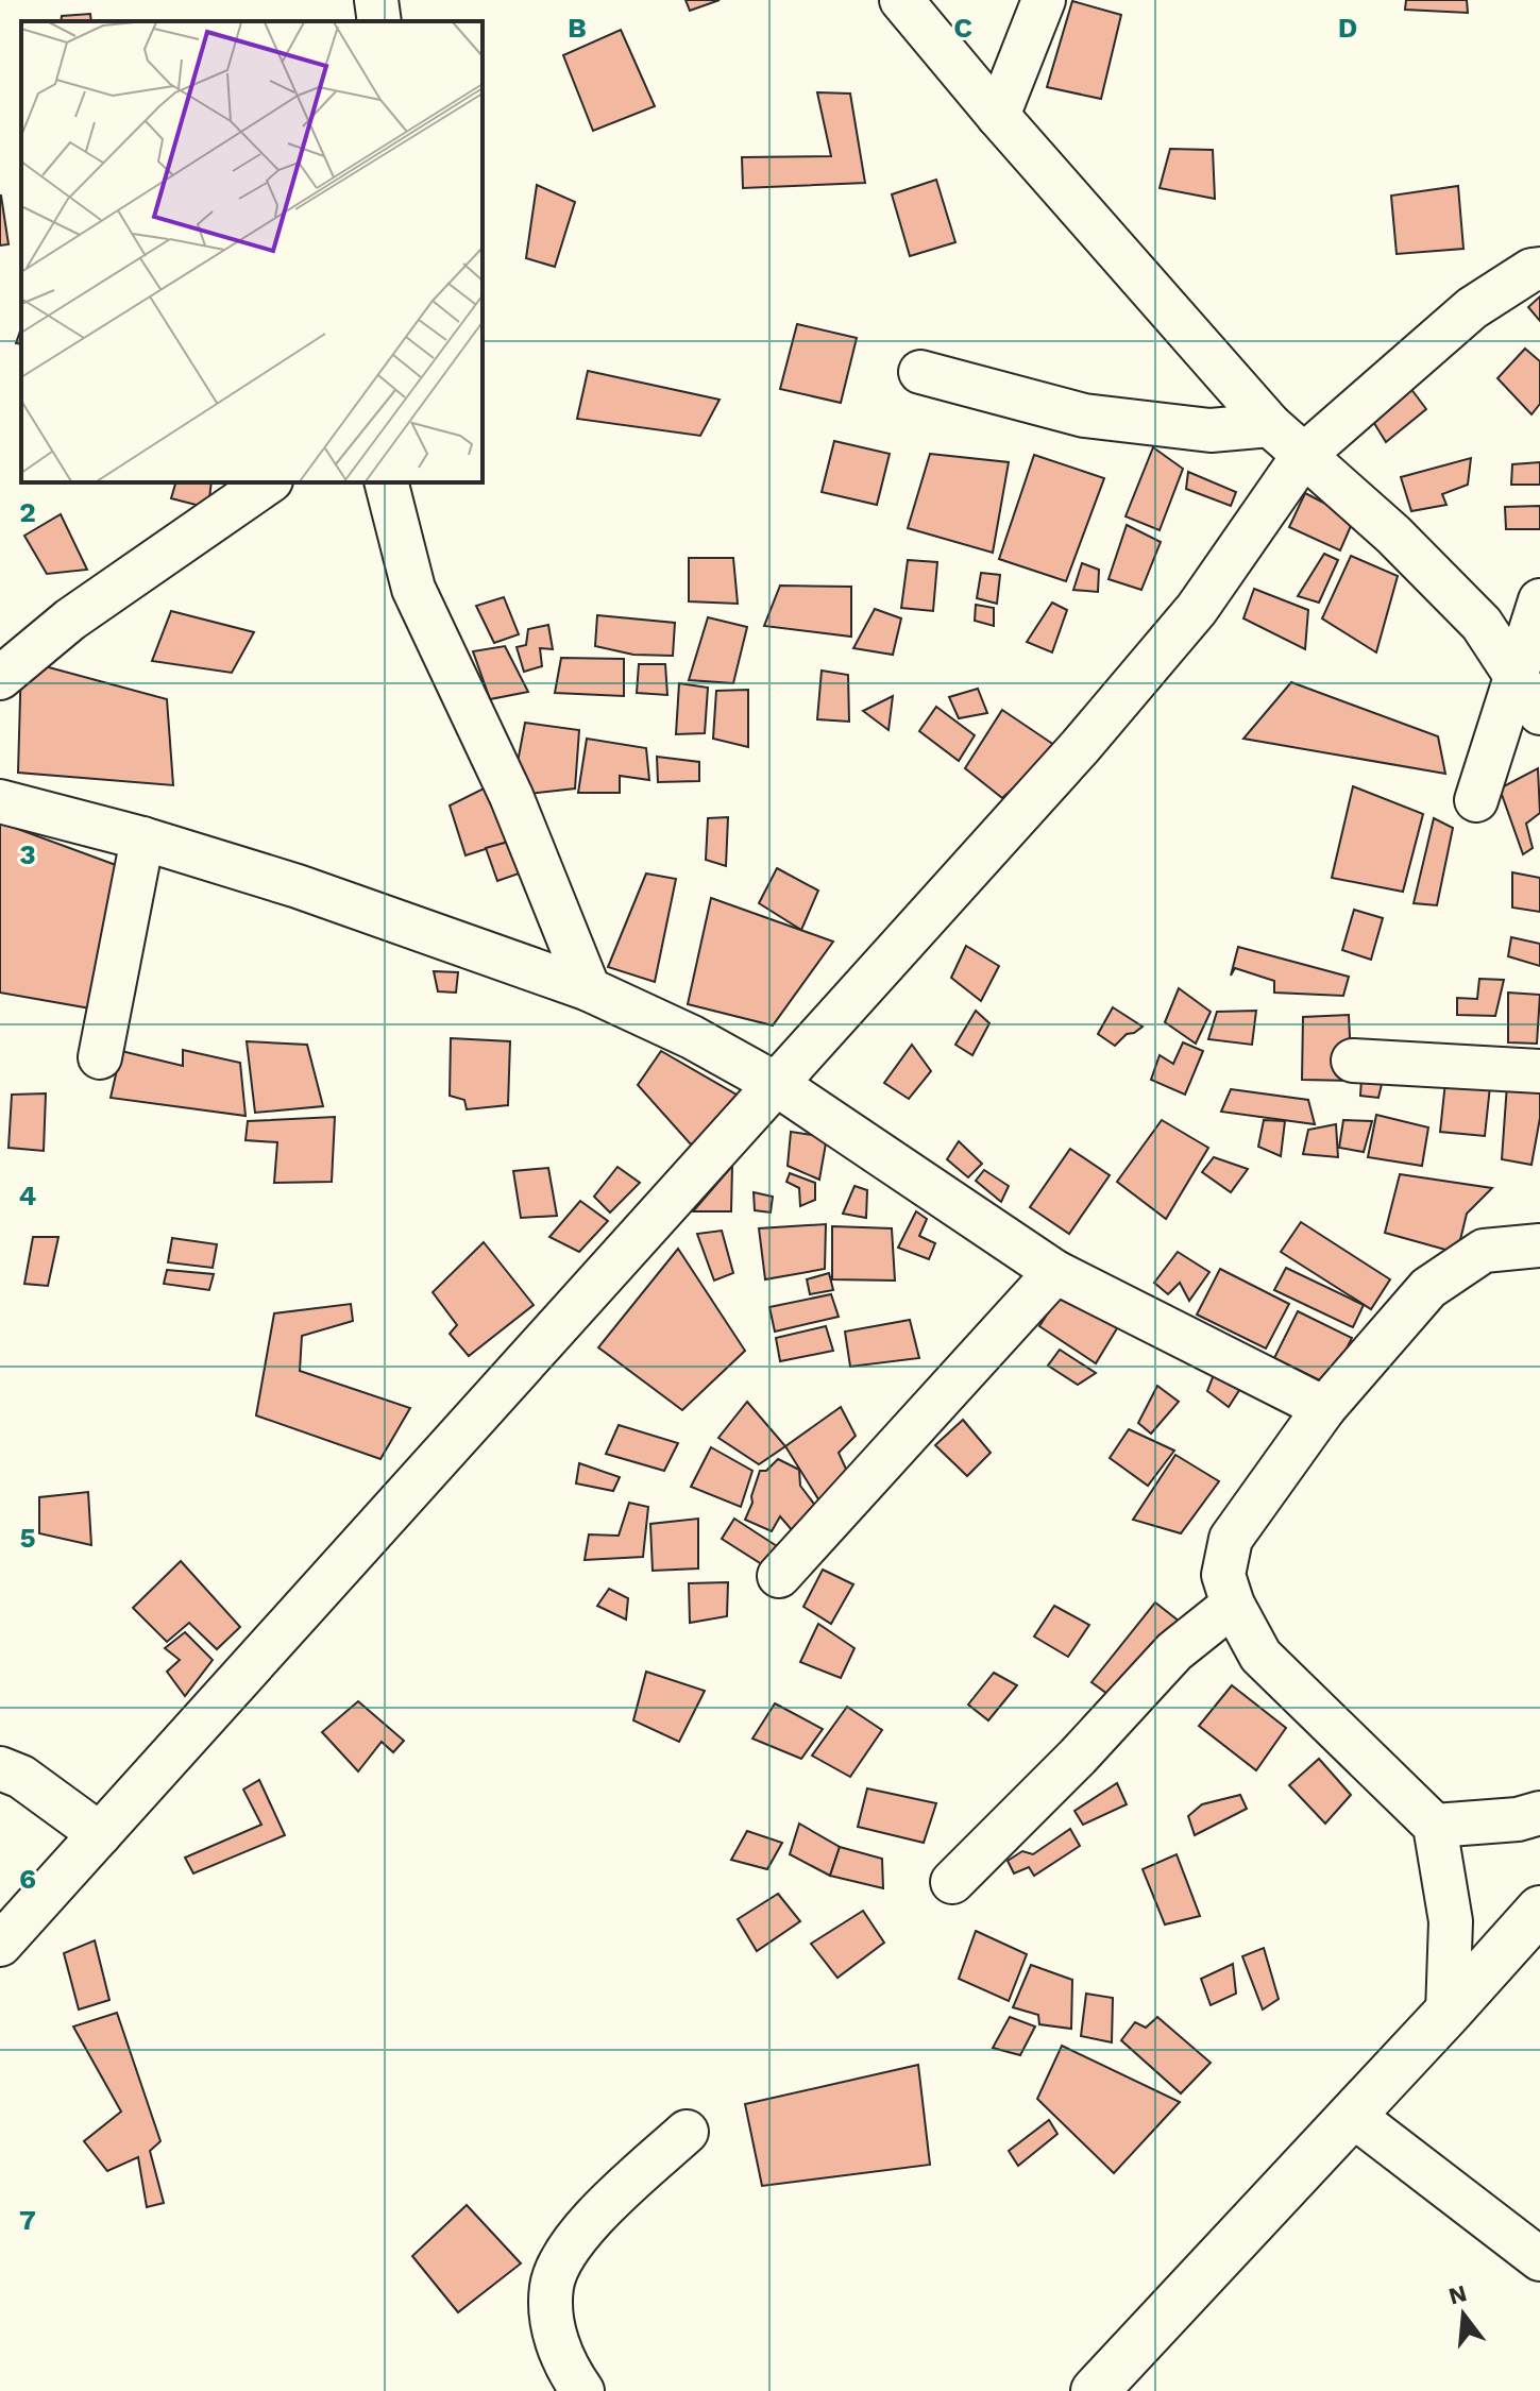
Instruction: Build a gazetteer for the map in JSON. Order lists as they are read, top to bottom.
{
  "north": "top",
  "grid": {
    "columns": ["B", "C", "D"],
    "rows": [
      "2",
      "3",
      "4",
      "5",
      "6",
      "7"
    ]
  }
}
